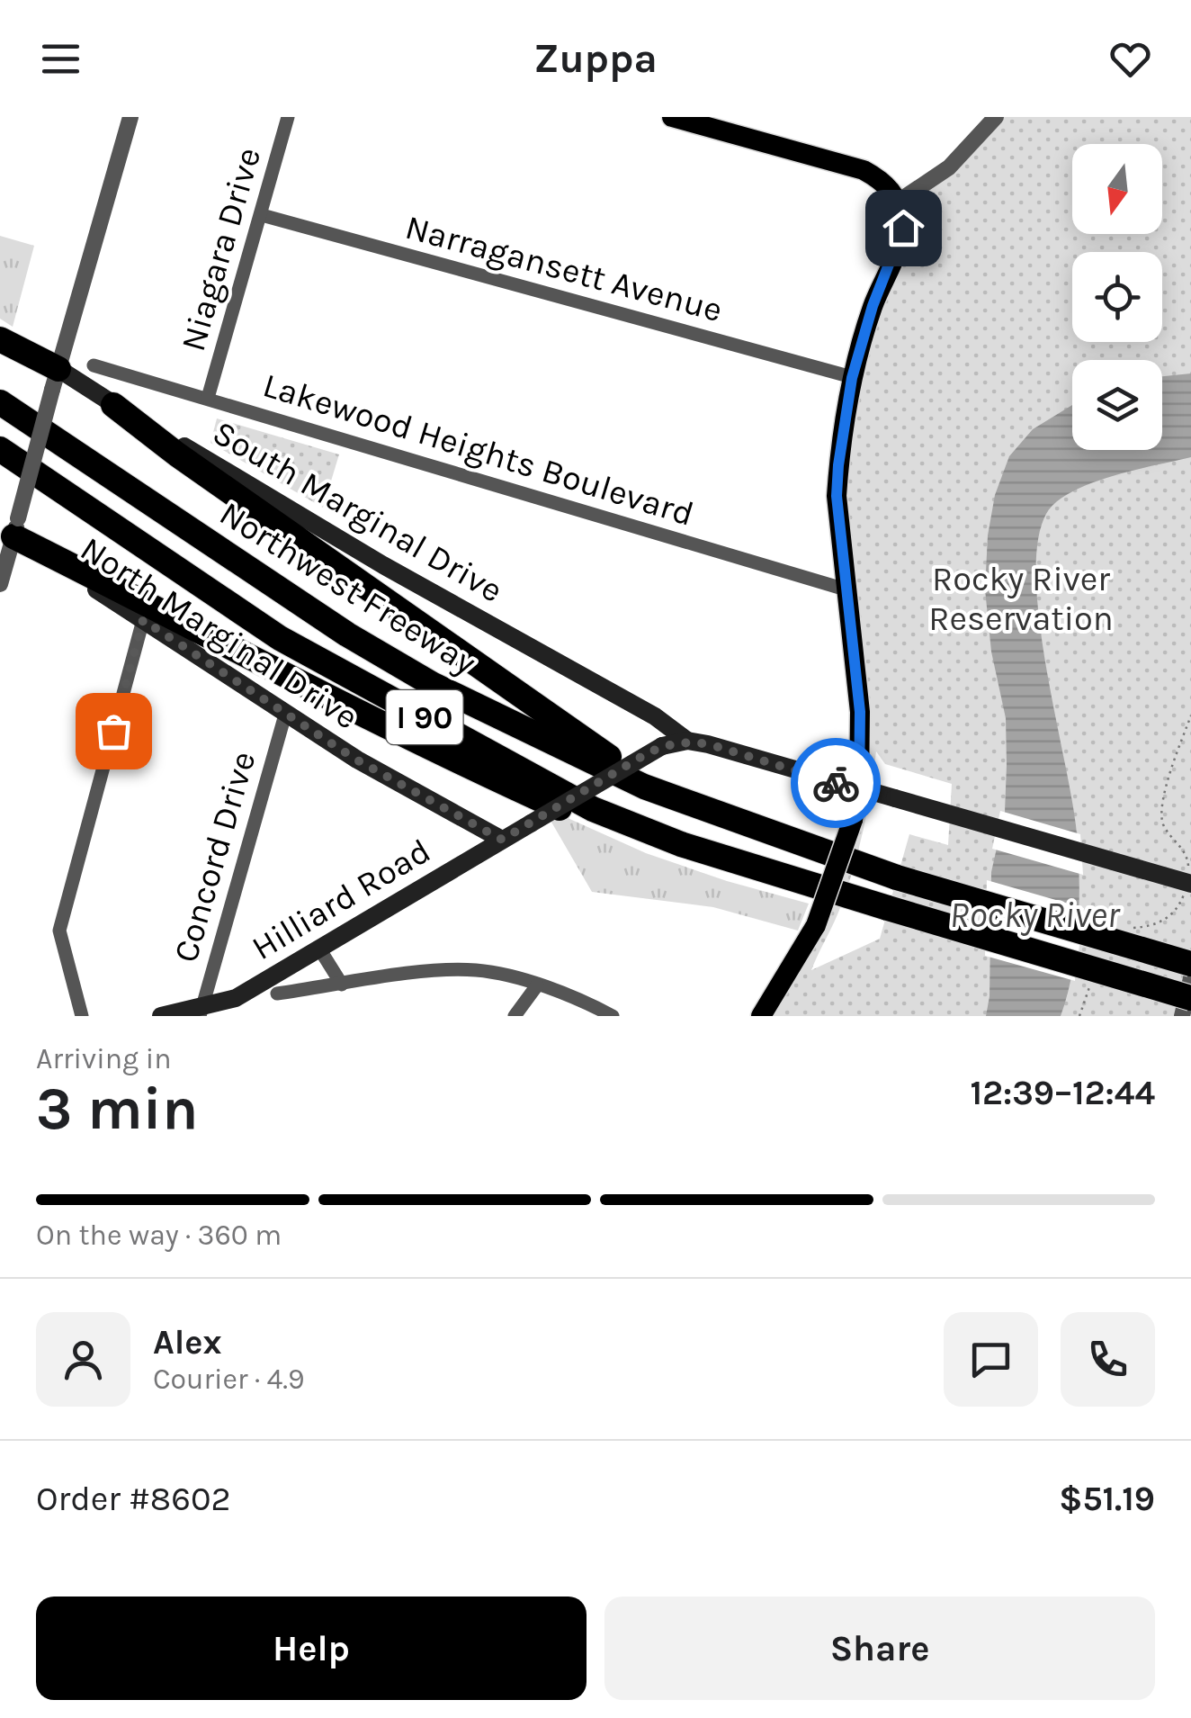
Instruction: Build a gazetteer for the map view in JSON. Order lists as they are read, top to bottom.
{
  "streets": {
    "highway": ["Northwest Freeway", "I 90"],
    "main road": ["South Marginal Drive", "North Marginal Drive", "Hilliard Road"],
    "street": [
      "Niagara Drive",
      "Narragansett Avenue",
      "Lakewood Heights Boulevard",
      "Concord Drive"
    ]
  },
  "crossings": [
    ["Niagara Drive", "Narragansett Avenue"],
    ["Niagara Drive", "Lakewood Heights Boulevard"],
    ["South Marginal Drive", "Hilliard Road"],
    ["North Marginal Drive", "Concord Drive"],
    ["North Marginal Drive", "Hilliard Road"],
    ["Concord Drive", "Hilliard Road"]
  ],
  "water": ["Rocky River"],
  "parks": ["Rocky River Reservation"],
  "north": "bottom",
  "page": {
    "header": "Zuppa",
    "heading": ["3 min", "Arriving in", "12:39–12:44"],
    "panel": [
      "Alex",
      "Courier · 4.9",
      "Order #8602",
      "$51.19"
    ],
    "bar": "On the way · 360 m",
    "buttons": ["Help", "Share"]
  }
}
